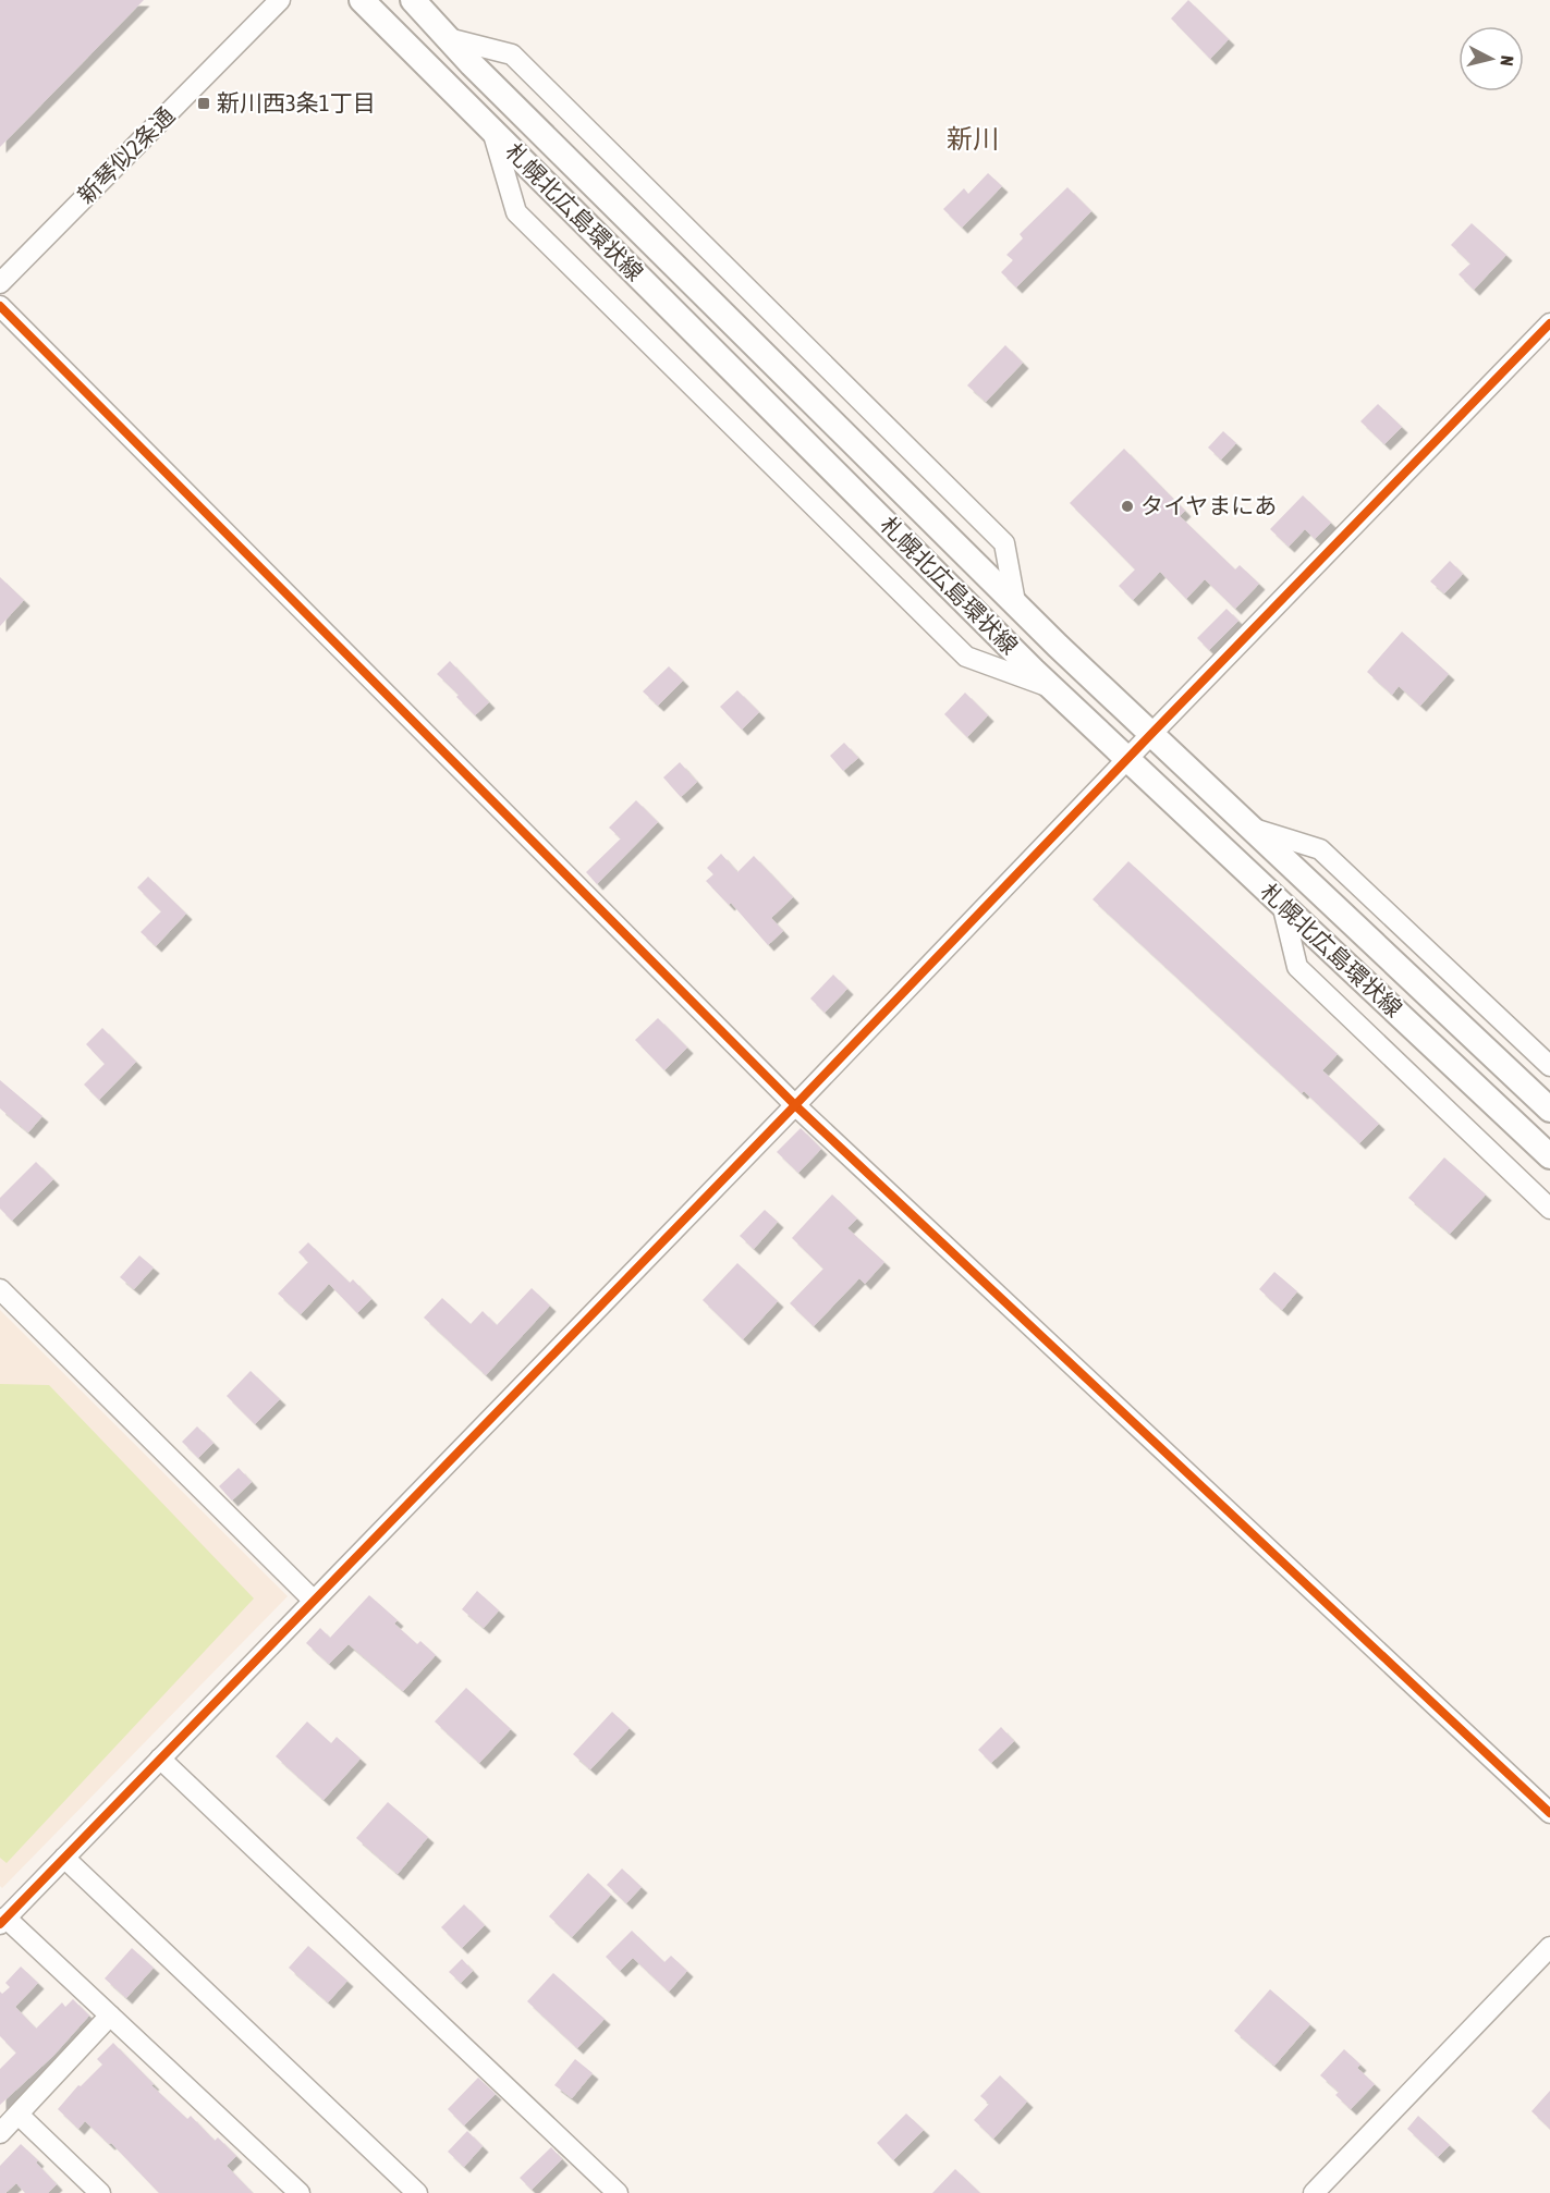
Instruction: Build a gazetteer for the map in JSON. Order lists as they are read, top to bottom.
{
  "streets": {
    "main road": ["札幌北広島環状線"],
    "street": ["新琴似2条通"]
  },
  "districts": ["新川"],
  "places": {
    "transit": ["新川西3条1丁目"],
    "other": ["タイヤまにあ"]
  },
  "north": "right"
}
